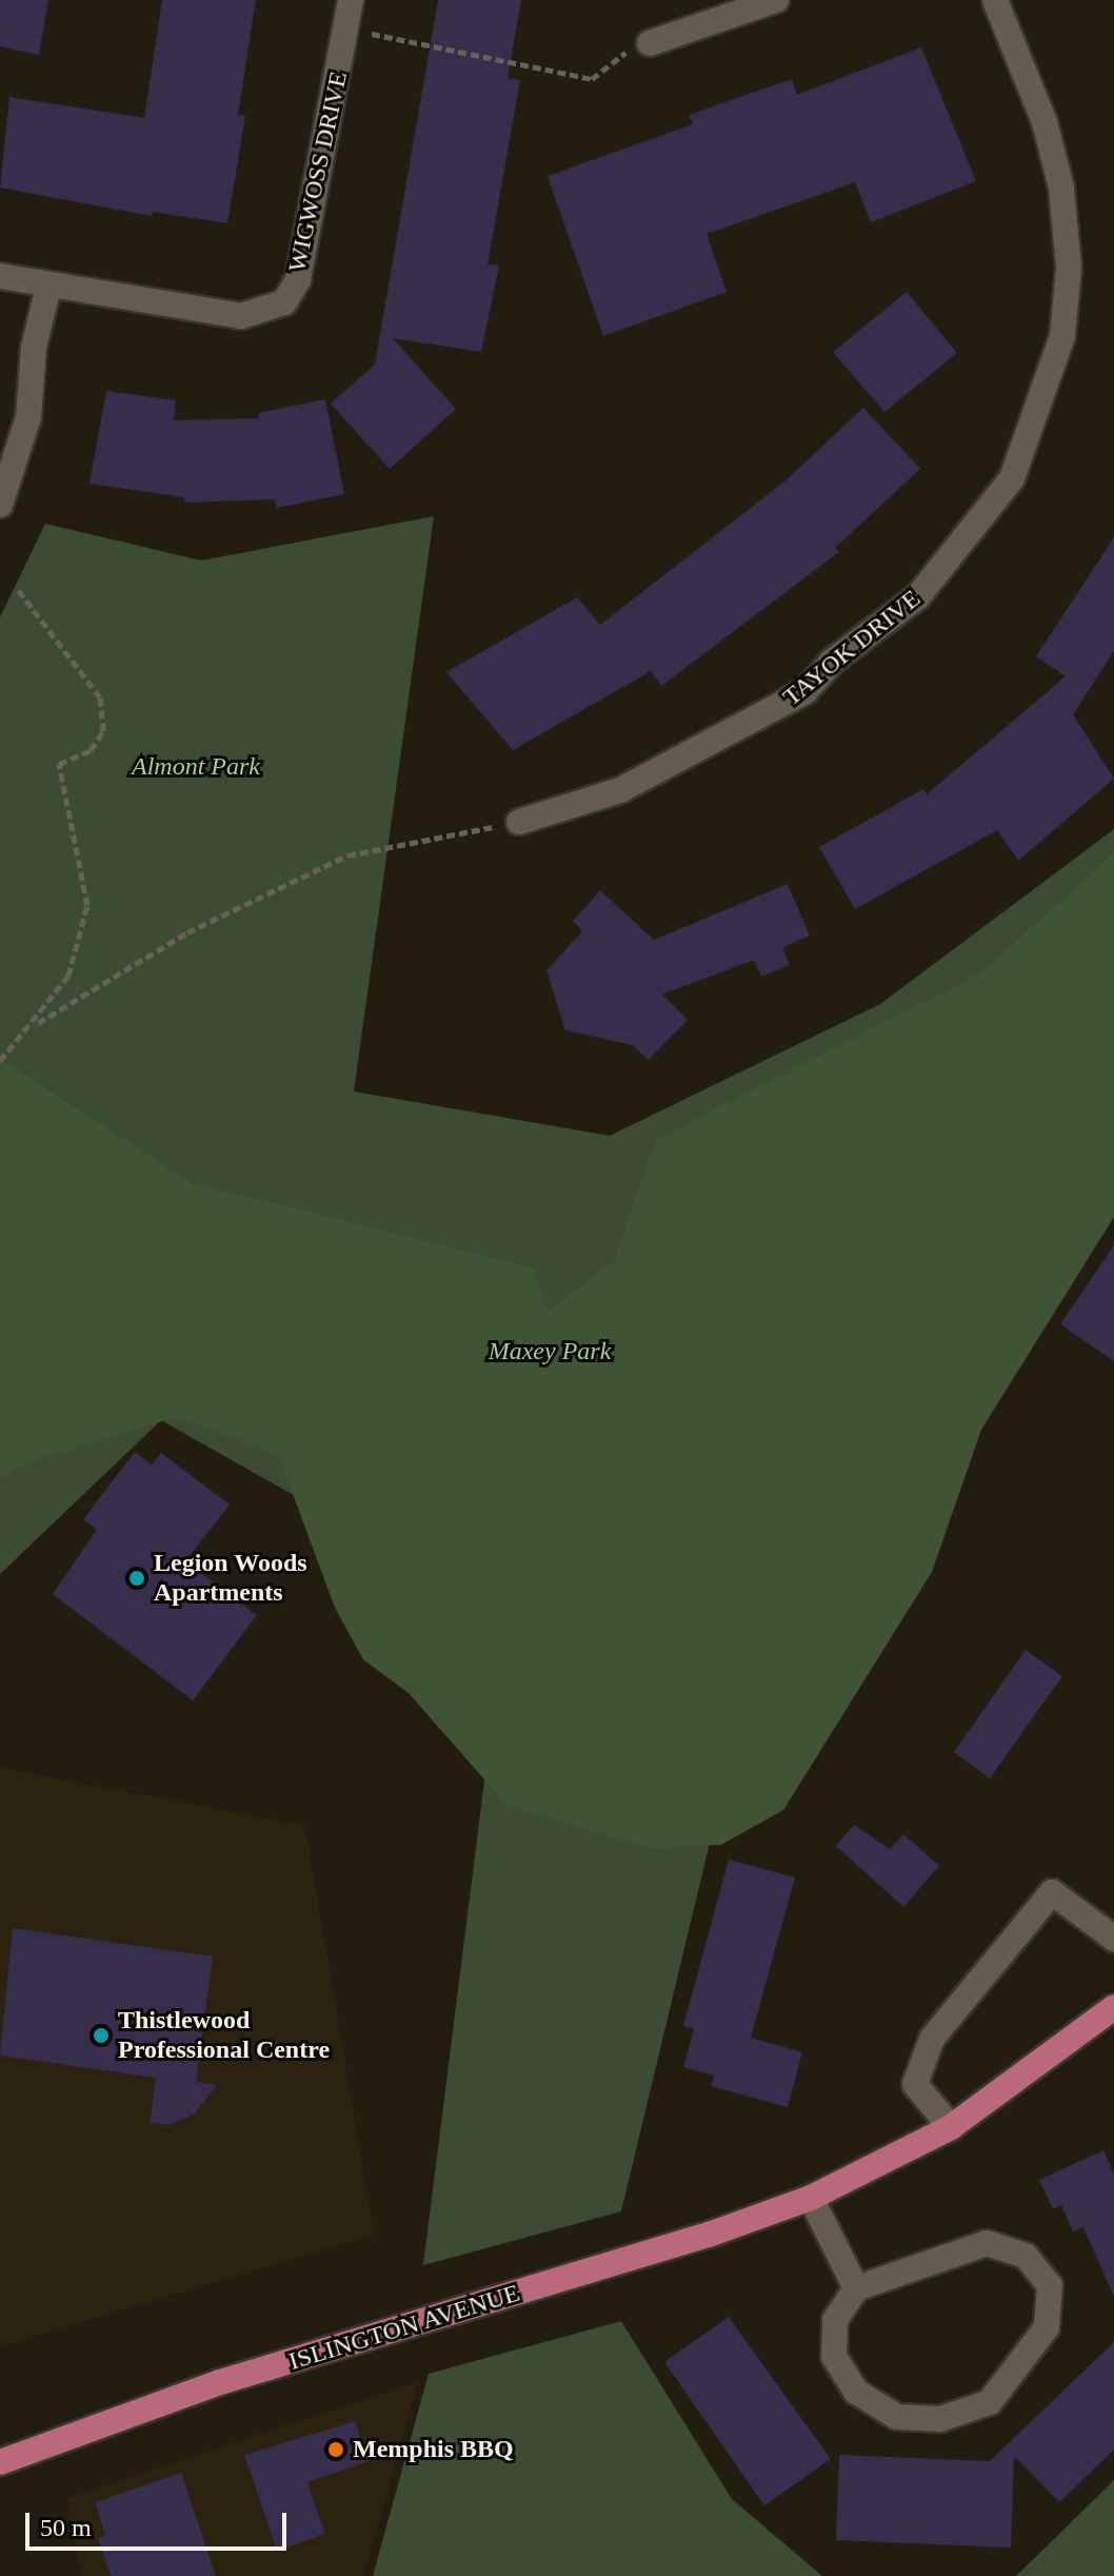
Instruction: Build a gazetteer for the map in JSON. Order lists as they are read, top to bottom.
{
  "streets": {
    "main road": ["ISLINGTON AVENUE"],
    "street": ["WIGWOSS DRIVE", "TAYOK DRIVE"]
  },
  "parks": ["Almont Park", "Maxey Park"],
  "places": ["Legion Woods Apartments", "Thistlewood Professional Centre", "Memphis BBQ"],
  "scale_bar": "50 m"
}
